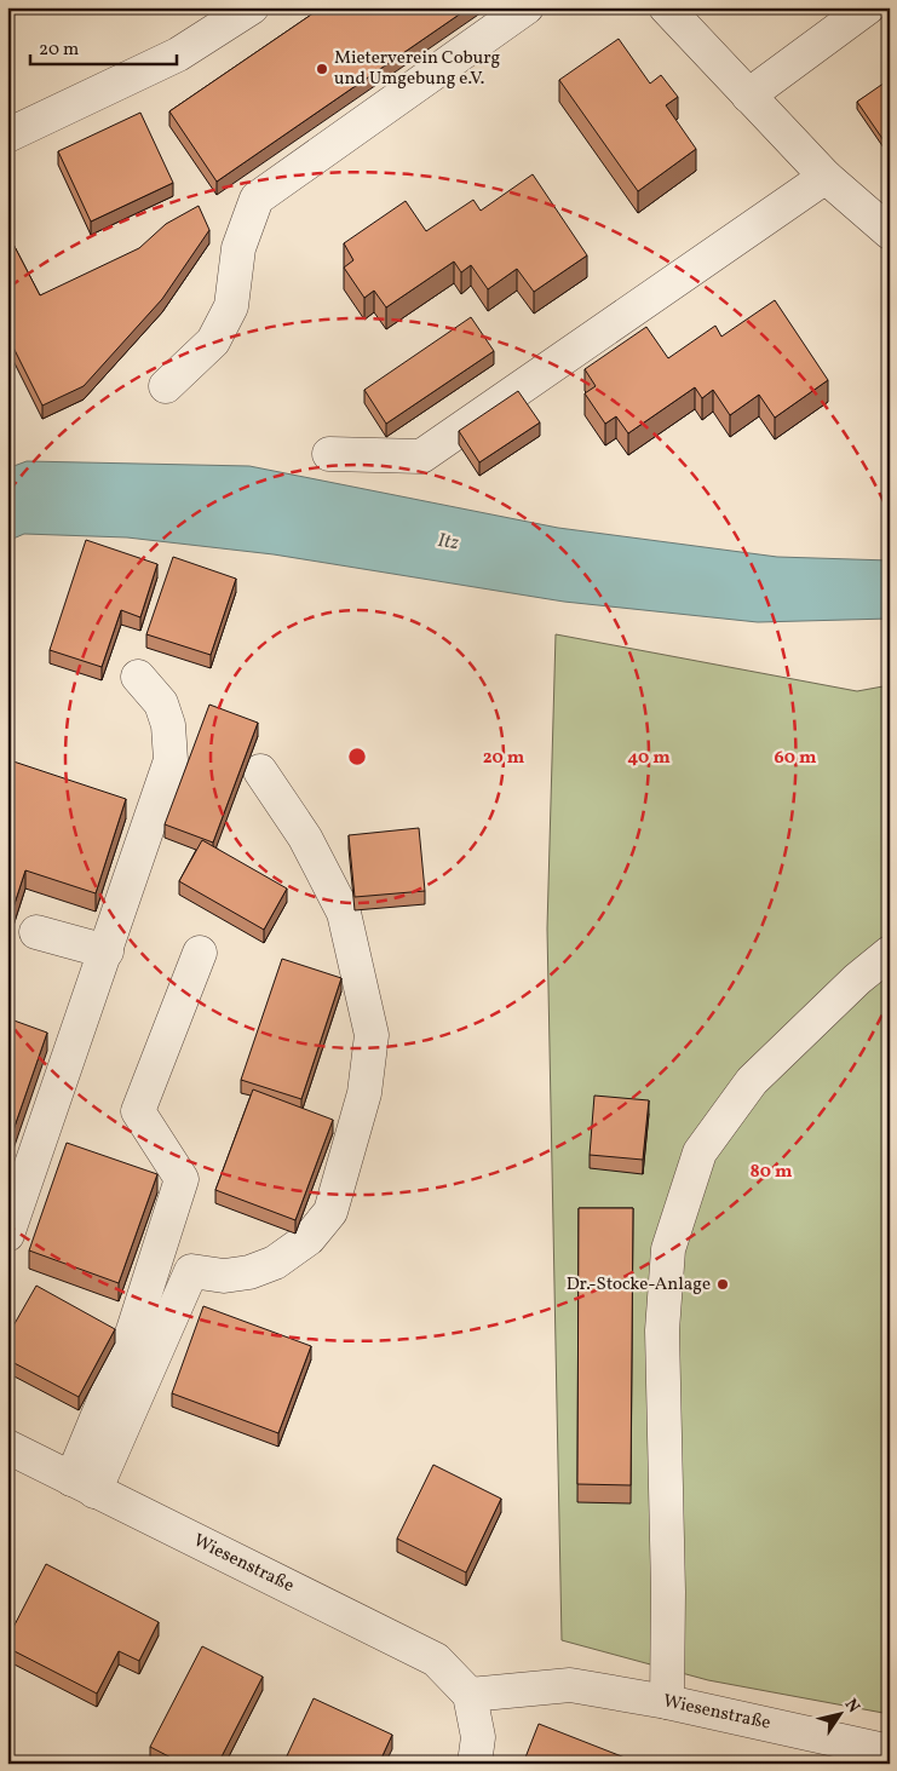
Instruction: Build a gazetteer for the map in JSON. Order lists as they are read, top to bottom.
{
  "streets": {
    "street": ["Wiesenstraße"]
  },
  "water": ["Itz"],
  "places": ["Mieterverein Coburg und Umgebung e.V.", "Dr.-Stocke-Anlage"],
  "scale_bar": "20 m",
  "north": "top right",
  "rings": [
    "20 m",
    "40 m",
    "60 m",
    "80 m"
  ]
}
